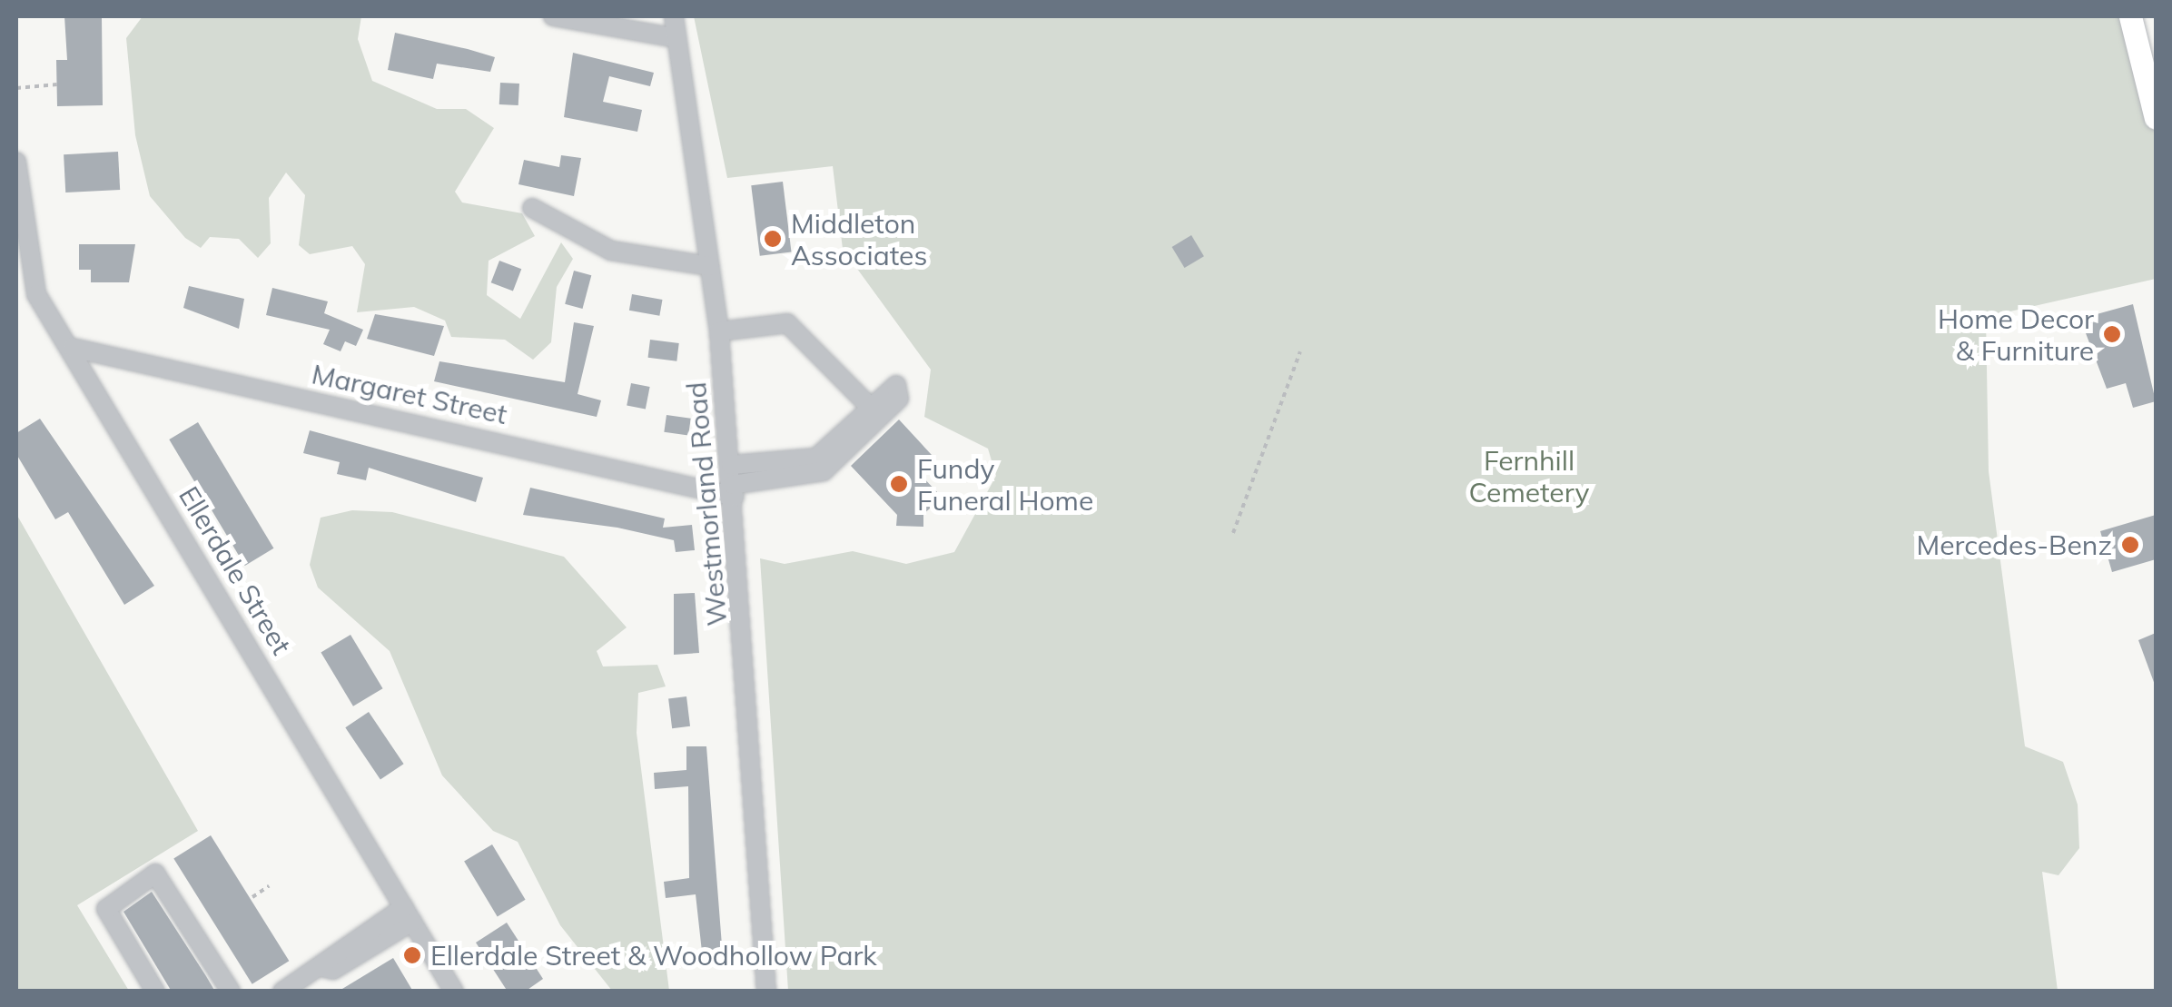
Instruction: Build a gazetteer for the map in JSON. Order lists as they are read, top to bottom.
{
  "streets": {
    "street": ["Margaret Street", "Westmorland Road", "Ellerdale Street"]
  },
  "crossings": [
    ["Margaret Street", "Westmorland Road"],
    ["Margaret Street", "Ellerdale Street"]
  ],
  "parks": ["Fernhill Cemetery"],
  "places": [
    "Middleton Associates",
    "Home Decor & Furniture",
    "Fundy Funeral Home",
    "Mercedes-Benz",
    "Ellerdale Street & Woodhollow Park"
  ]
}
